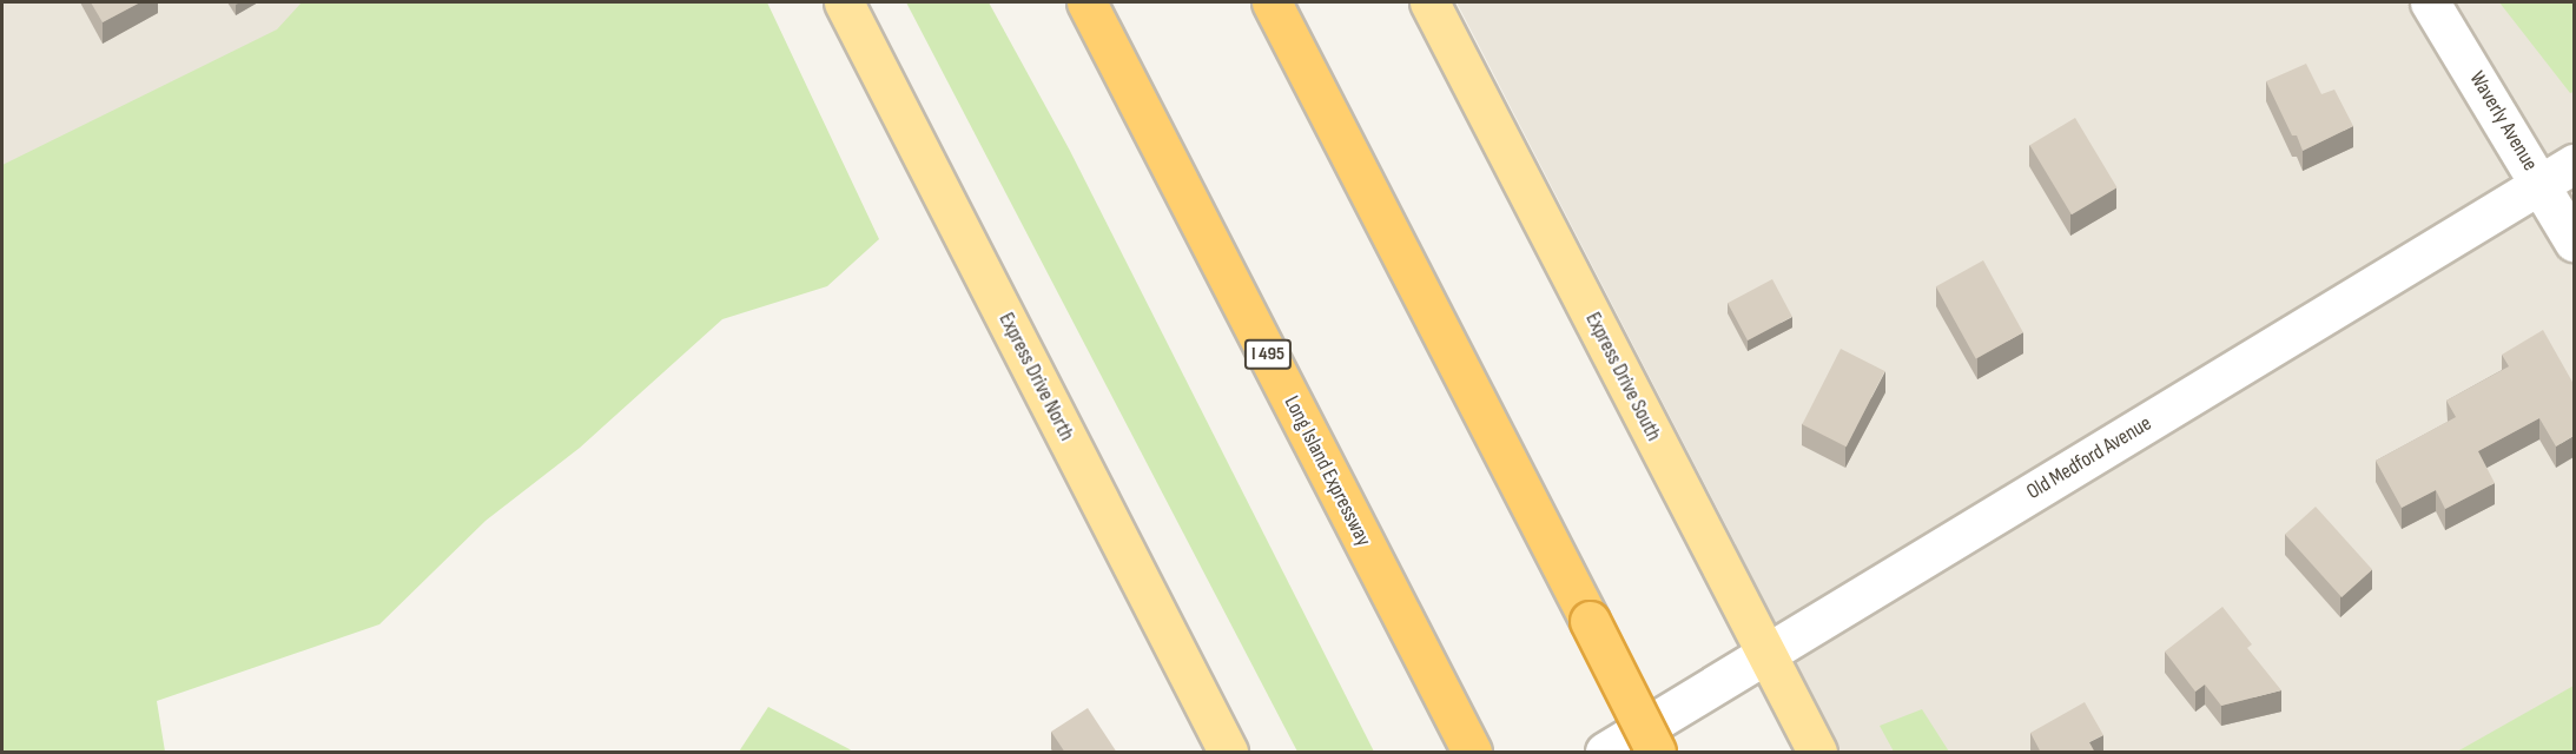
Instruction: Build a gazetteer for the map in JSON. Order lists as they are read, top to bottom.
{
  "streets": {
    "highway": ["I 495", "Long Island Expressway"],
    "main road": ["Express Drive North", "Express Drive South"],
    "street": ["Waverly Avenue", "Old Medford Avenue"]
  },
  "crossings": [
    ["Waverly Avenue", "Old Medford Avenue"],
    ["Express Drive South", "Old Medford Avenue"]
  ]
}
